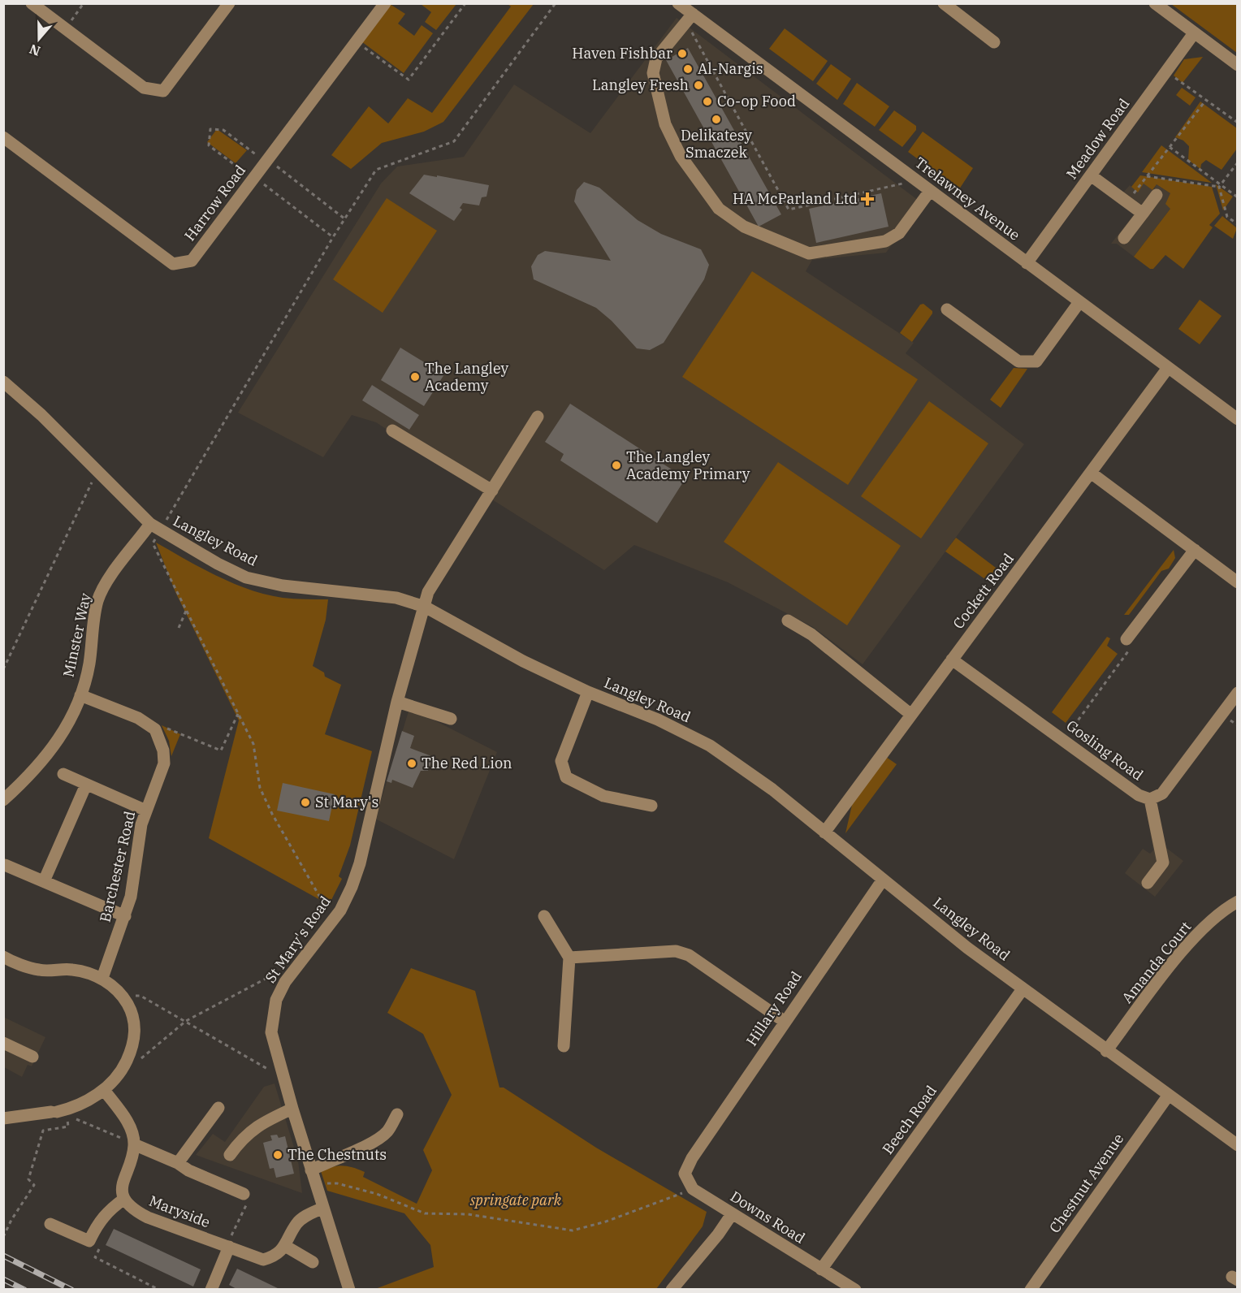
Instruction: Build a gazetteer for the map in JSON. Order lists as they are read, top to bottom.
{
  "streets": {
    "street": [
      "Meadow Road",
      "Trelawney Avenue",
      "Harrow Road",
      "Langley Road",
      "Cockett Road",
      "Minster Way",
      "Gosling Road",
      "Barchester Road",
      "St Mary's Road",
      "Amanda Court",
      "Hillary Road",
      "Beech Road",
      "Chestnut Avenue",
      "Maryside",
      "Downs Road"
    ]
  },
  "crossings": [
    ["Meadow Road", "Trelawney Avenue"],
    ["Trelawney Avenue", "Cockett Road"],
    ["Langley Road", "Cockett Road"],
    ["Langley Road", "Minster Way"],
    ["Langley Road", "St Mary's Road"],
    ["Langley Road", "Amanda Court"],
    ["Langley Road", "Hillary Road"],
    ["Langley Road", "Beech Road"],
    ["Langley Road", "Chestnut Avenue"],
    ["Cockett Road", "Gosling Road"],
    ["St Mary's Road", "Maryside"],
    ["Hillary Road", "Downs Road"],
    ["Beech Road", "Downs Road"]
  ],
  "parks": ["springate park"],
  "places": {
    "other": [
      "Haven Fishbar",
      "Al-Nargis",
      "Langley Fresh",
      "Co-op Food",
      "Delikatesy Smaczek",
      "The Langley Academy",
      "The Langley Academy Primary",
      "The Red Lion",
      "St Mary's",
      "The Chestnuts"
    ],
    "health": ["HA McParland Ltd"]
  },
  "north": "bottom"
}
